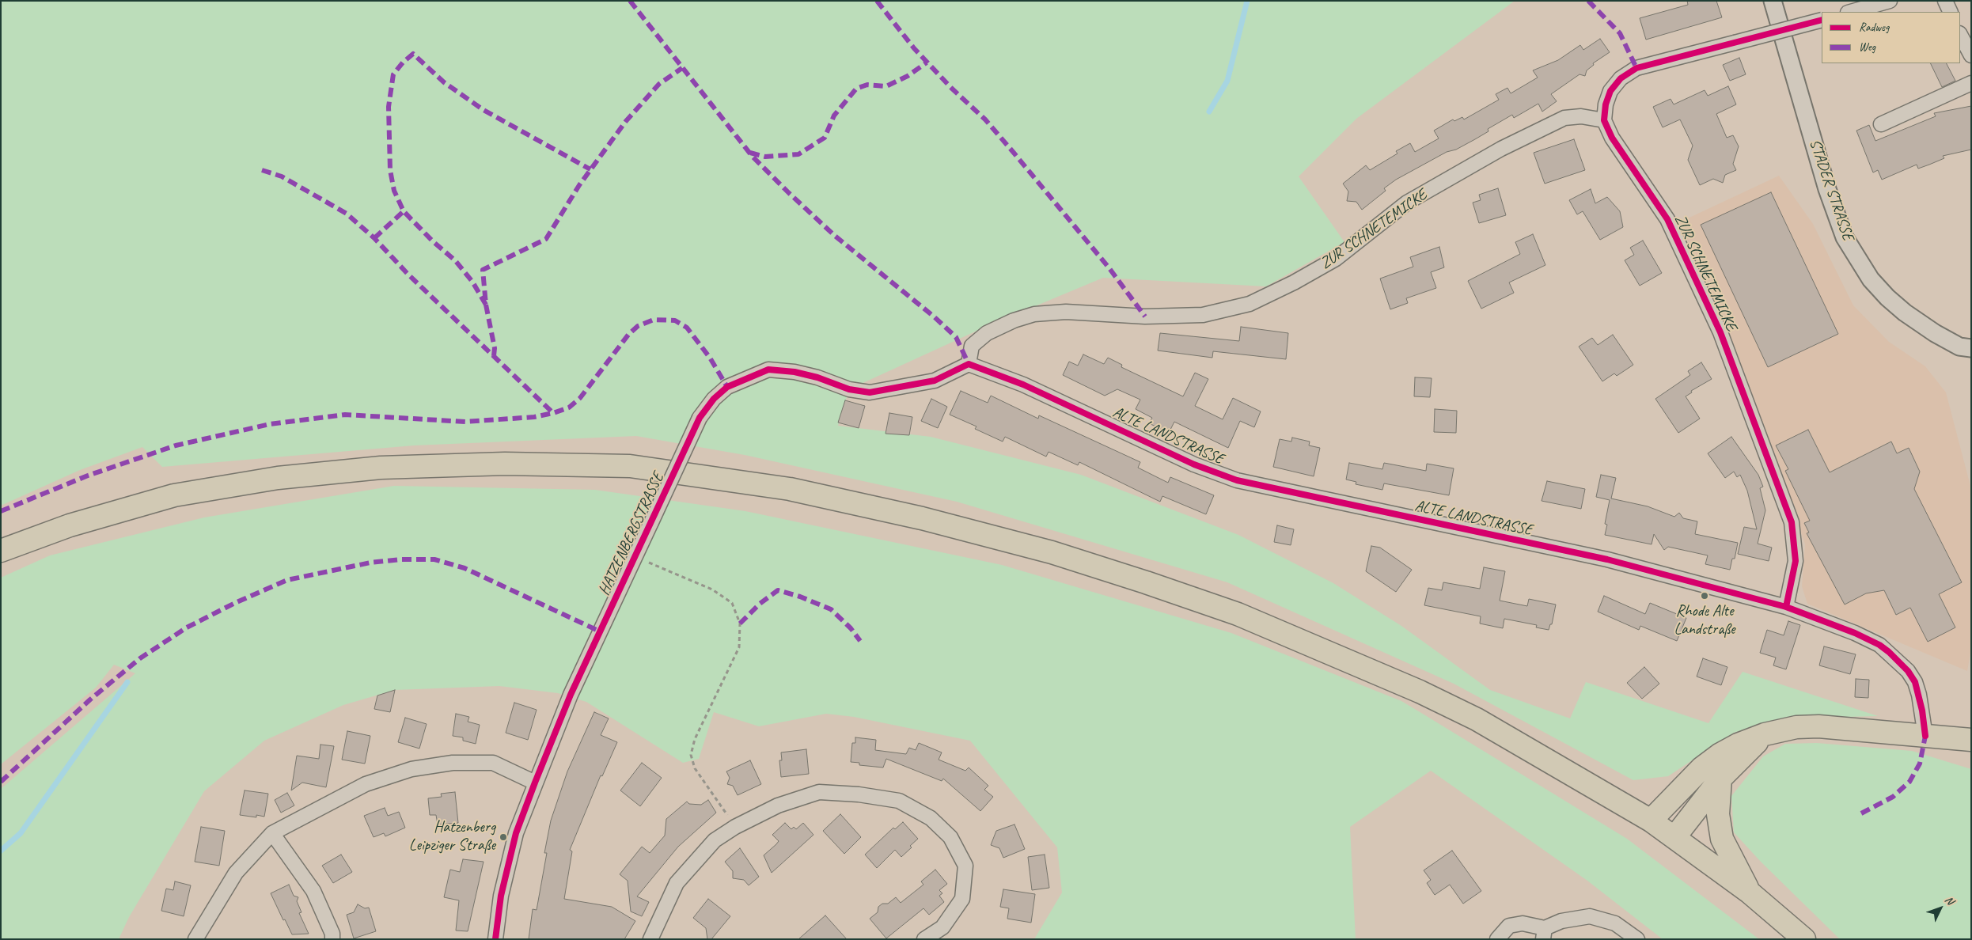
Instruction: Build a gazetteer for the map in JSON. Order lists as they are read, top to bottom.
{
  "streets": {
    "street": [
      "STADER STRASSE",
      "ZUR SCHNETEMICKE",
      "ALTE LANDSTRASSE",
      "HATZENBERGSTRASSE"
    ]
  },
  "crossings": [
    ["ZUR SCHNETEMICKE", "ALTE LANDSTRASSE"],
    ["ZUR SCHNETEMICKE", "HATZENBERGSTRASSE"],
    ["ALTE LANDSTRASSE", "HATZENBERGSTRASSE"]
  ],
  "places": ["Rhode Alte Landstraße", "Hatzenberg Leipziger Straße"],
  "legend": ["Radweg", "Weg"],
  "north": "top right"
}
